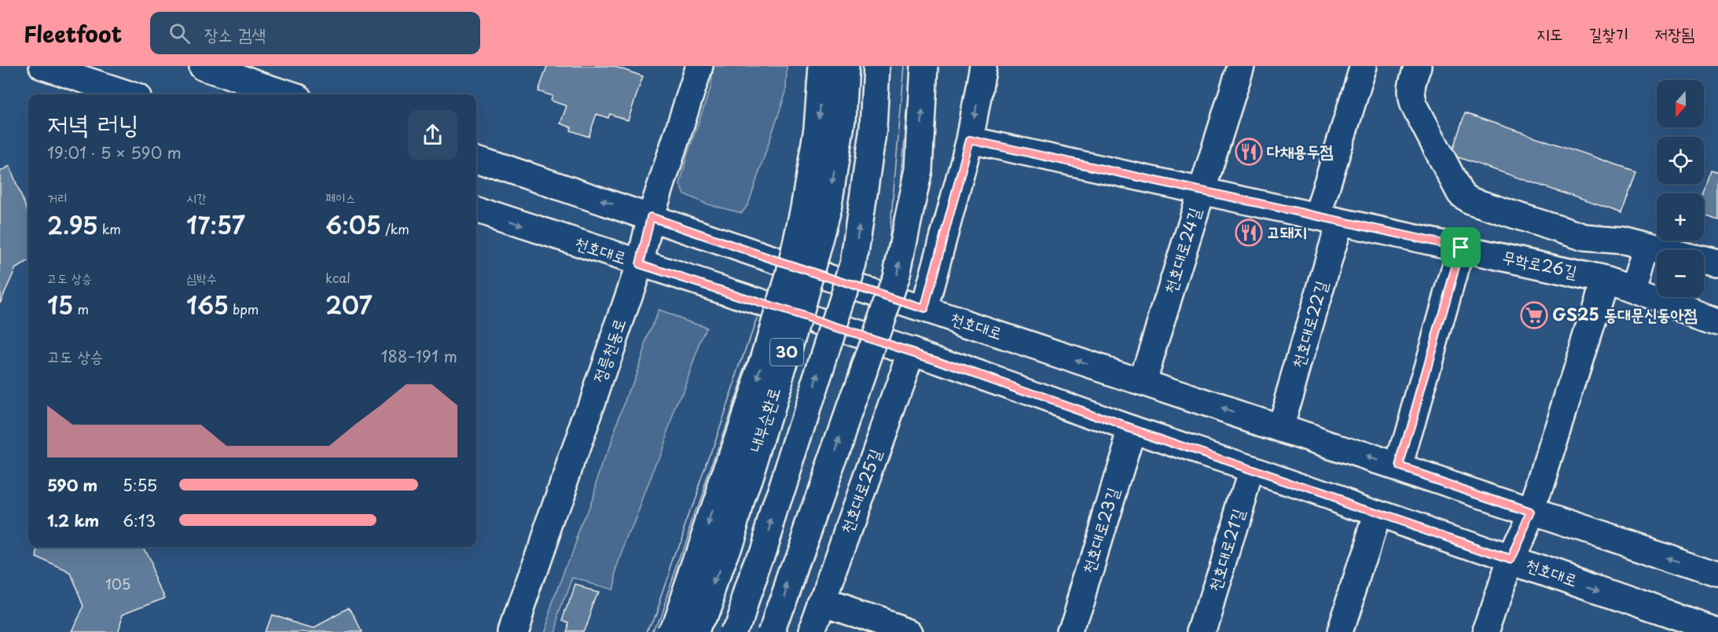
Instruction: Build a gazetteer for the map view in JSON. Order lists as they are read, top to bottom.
{
  "streets": {
    "main road": [
      "천호대로",
      "천호대로24길",
      "무학로26길",
      "천호대로22길",
      "정릉천동로",
      "30",
      "내부순환로",
      "천호대로25길",
      "천호대로23길",
      "천호대로21길"
    ]
  },
  "crossings": [
    ["천호대로", "천호대로24길"],
    ["천호대로", "천호대로22길"],
    ["천호대로", "정릉천동로"],
    ["천호대로", "천호대로25길"],
    ["천호대로", "천호대로23길"],
    ["천호대로", "천호대로21길"],
    ["천호대로24길", "무학로26길"],
    ["무학로26길", "천호대로22길"]
  ],
  "places": {
    "restaurant": ["다채용두점", "고돼지"],
    "supermarket": ["GS25 동대문신동아점"]
  },
  "house_numbers": ["105"],
  "north": "bottom",
  "page": {
    "header": "Fleetfoot",
    "search": "장소 검색",
    "nav": ["지도", "길찾기", "저장됨"],
    "map_buttons": ["+", "−"],
    "heading": ["저녁 러닝", "19:01 · 5 × 590 m"],
    "stats": [
      ["거리", "2.95 km"],
      ["시간", "17:57"],
      ["페이스", "6:05 /km"],
      ["고도 상승", "15 m"],
      ["심박수", "165 bpm"],
      ["kcal", "207"]
    ],
    "chart": ["고도 상승", "188–191 m"],
    "list": [
      {
        "name": "590 m",
        "note": "5:55"
      },
      {
        "name": "1.2 km",
        "note": "6:13"
      }
    ]
  }
}
